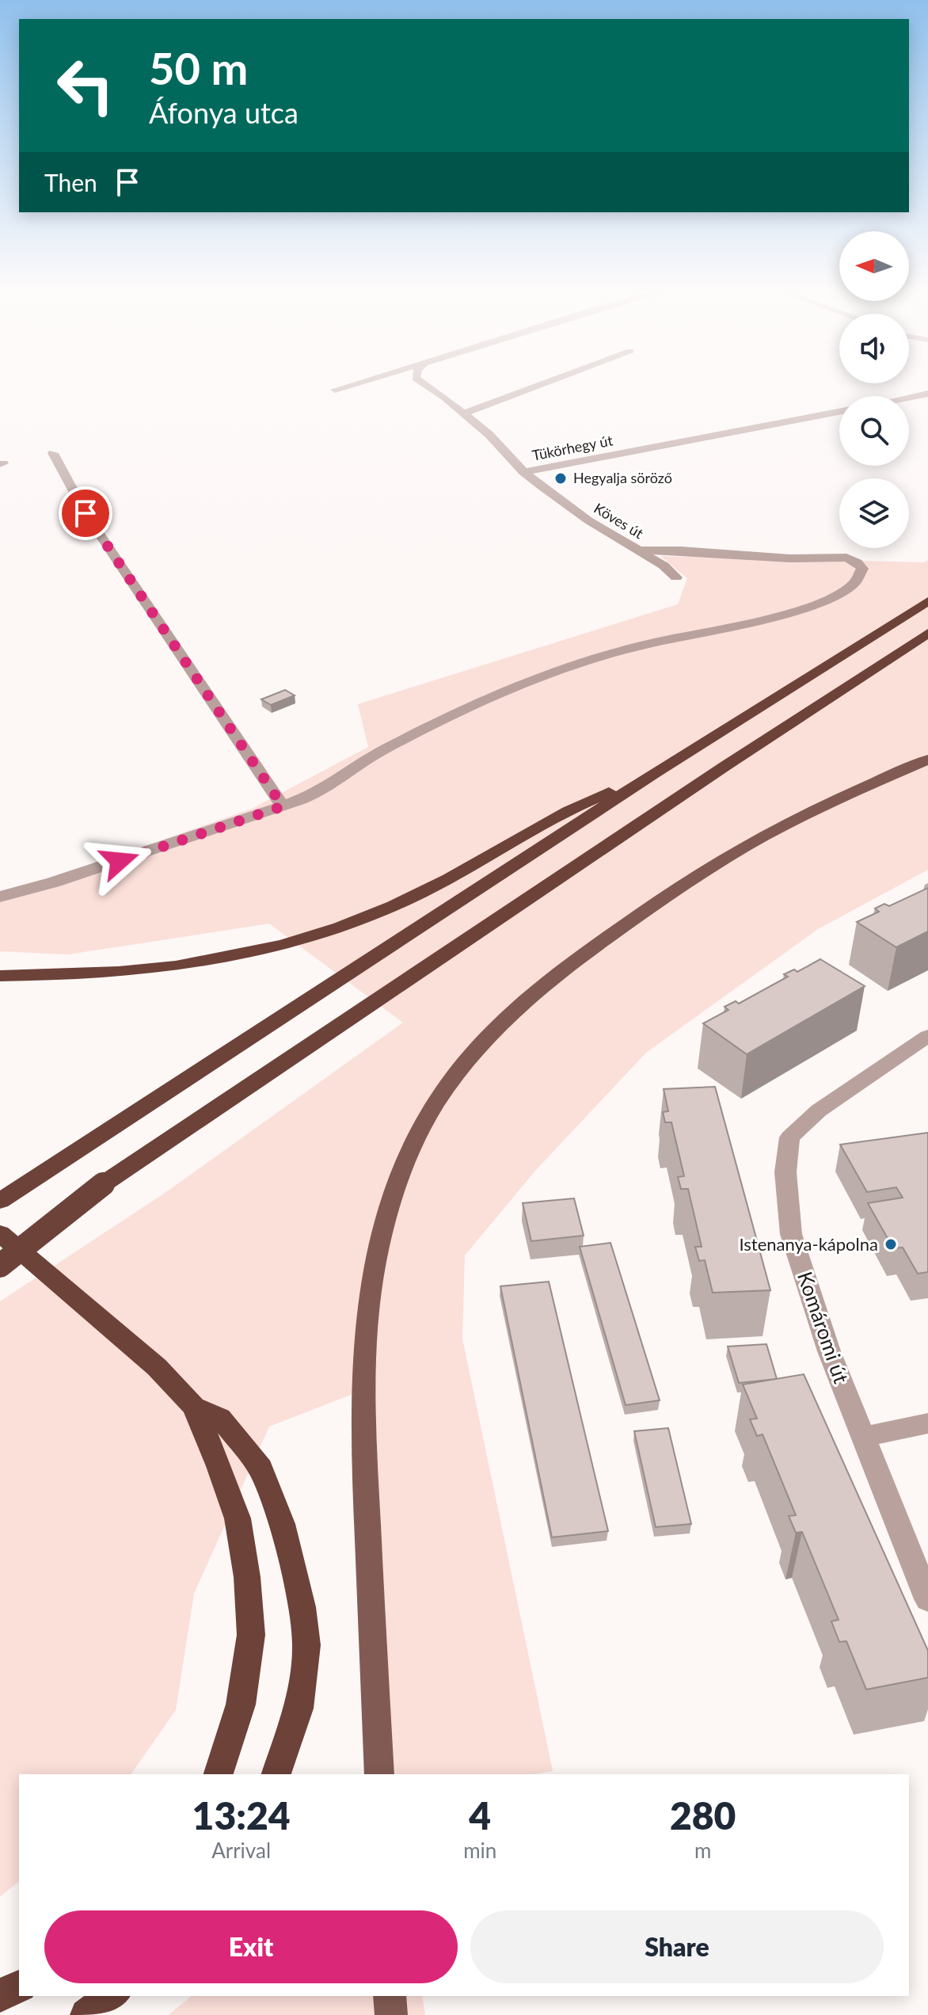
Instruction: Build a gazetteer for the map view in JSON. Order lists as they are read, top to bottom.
{
  "streets": {
    "street": ["Tükörhegy út", "Köves út", "Komáromi út"]
  },
  "crossings": [
    ["Tükörhegy út", "Köves út"]
  ],
  "places": ["Hegyalja söröző", "Istenanya-kápolna"],
  "north": "left",
  "page": {
    "turn": ["50 m", "Áfonya utca"],
    "then": "Then",
    "eta": [
      "13:24",
      "Arrival",
      "4",
      "min",
      "280",
      "m"
    ],
    "buttons": ["Exit", "Share"]
  }
}
